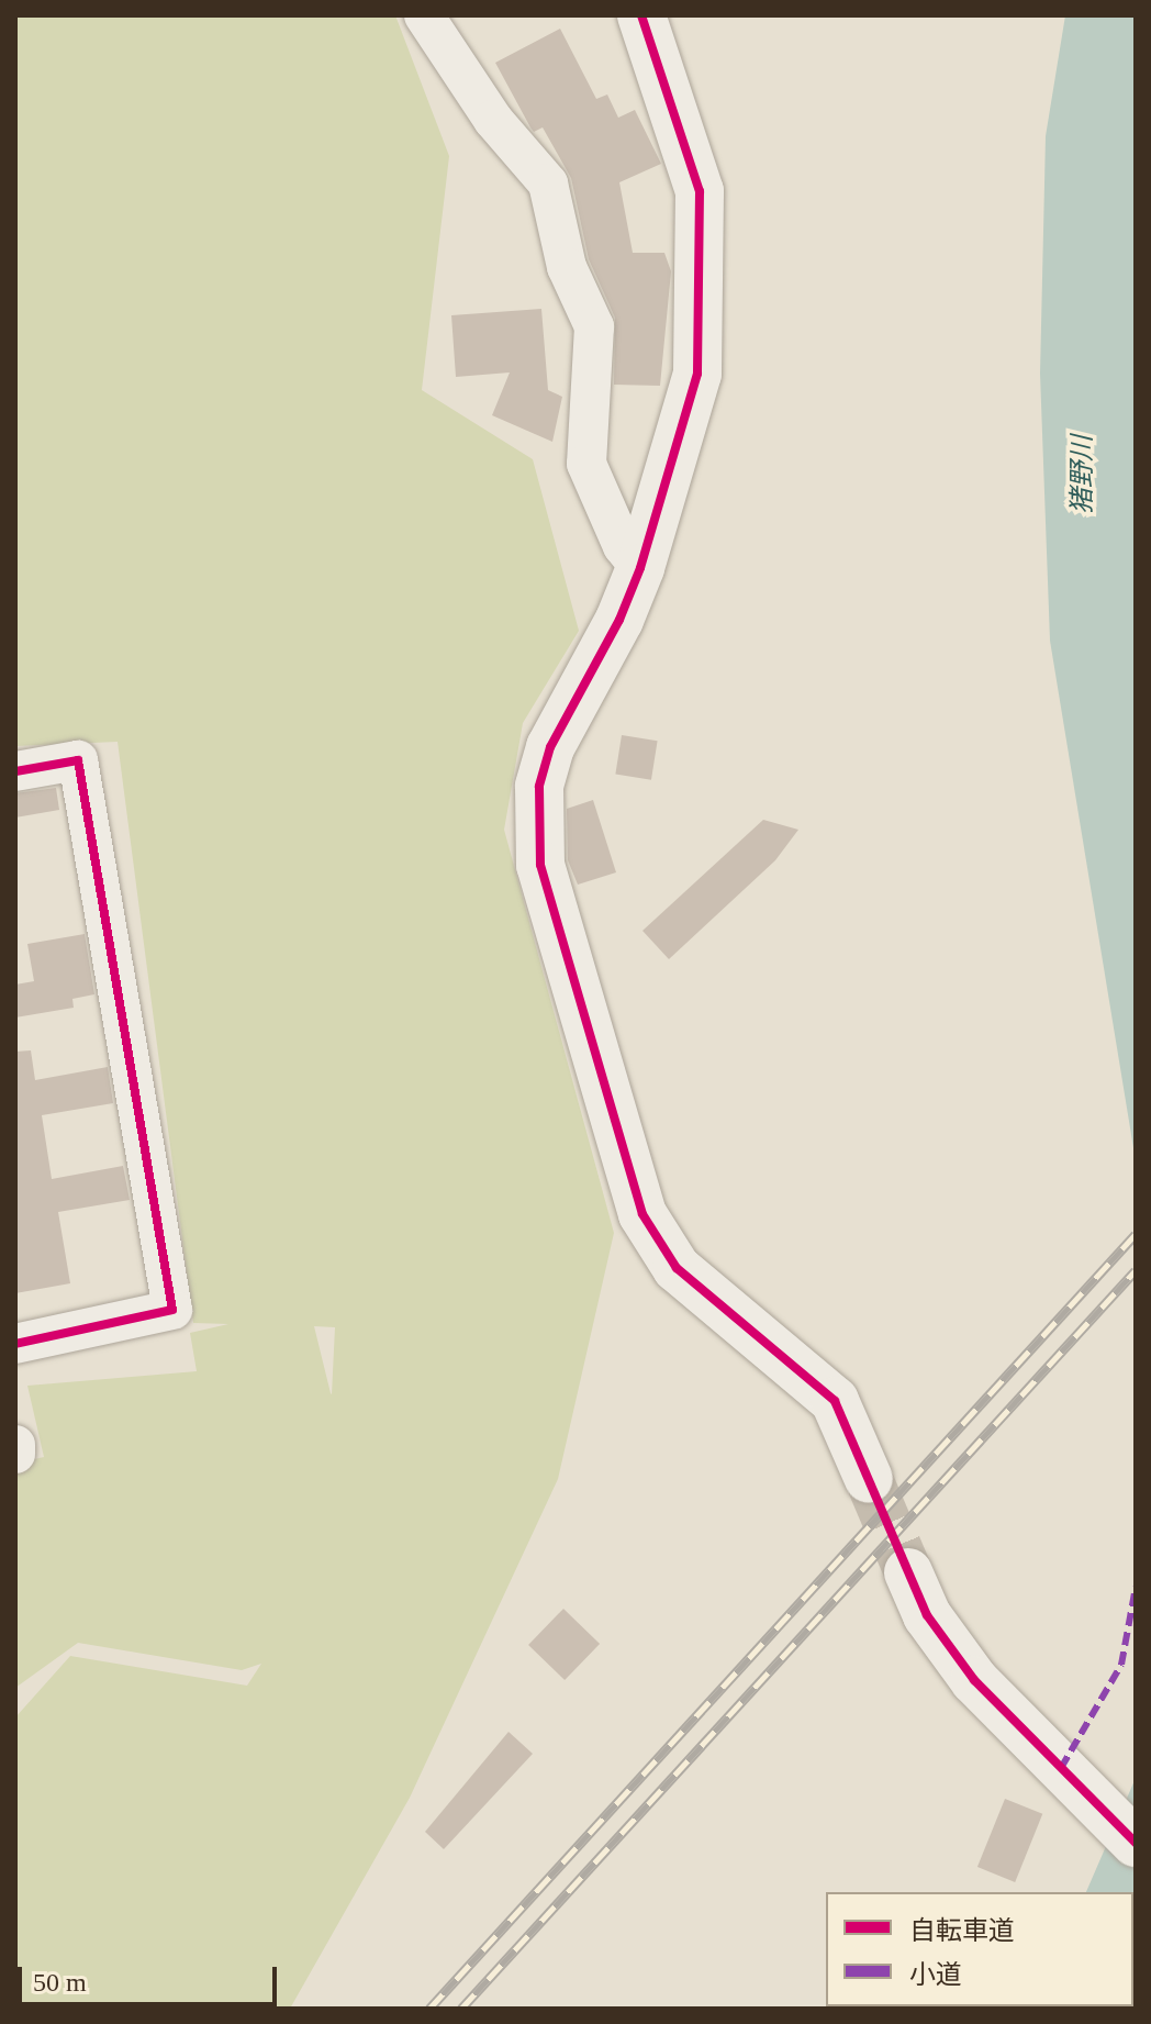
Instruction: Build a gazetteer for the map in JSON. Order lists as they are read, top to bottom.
{
  "water": ["猪野川"],
  "legend": ["自転車道", "小道"],
  "scale_bar": "50 m"
}
